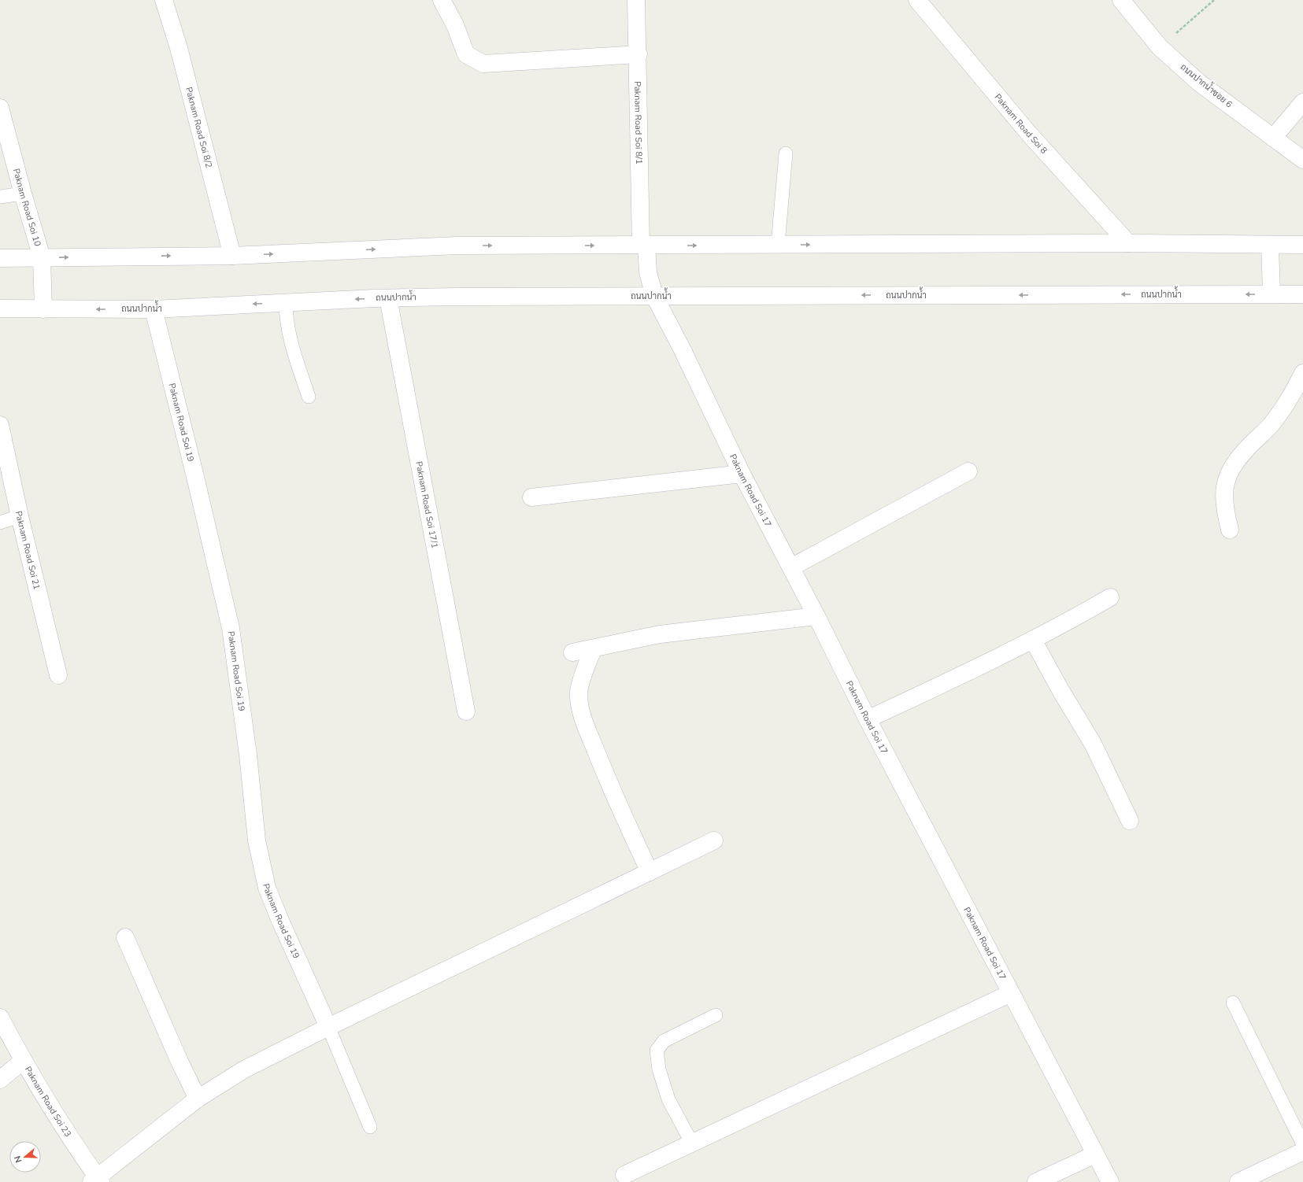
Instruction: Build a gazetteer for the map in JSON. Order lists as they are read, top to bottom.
{
  "streets": {
    "street": [
      "ถนนปากน้ำซอย 6",
      "Paknam Road Soi 8/1",
      "Paknam Road Soi 8",
      "Paknam Road Soi 8/2",
      "Paknam Road Soi 10",
      "ถนนปากน้ำ",
      "Paknam Road Soi 19",
      "Paknam Road Soi 17",
      "Paknam Road Soi 17/1",
      "Paknam Road Soi 21",
      "Paknam Road Soi 23"
    ]
  },
  "crossings": [
    ["Paknam Road Soi 8/1", "Paknam Road Soi 17"],
    ["Paknam Road Soi 10", "ถนนปากน้ำ"],
    ["ถนนปากน้ำ", "Paknam Road Soi 19"],
    ["ถนนปากน้ำ", "Paknam Road Soi 17"],
    ["ถนนปากน้ำ", "Paknam Road Soi 17/1"]
  ],
  "north": "left"
}
